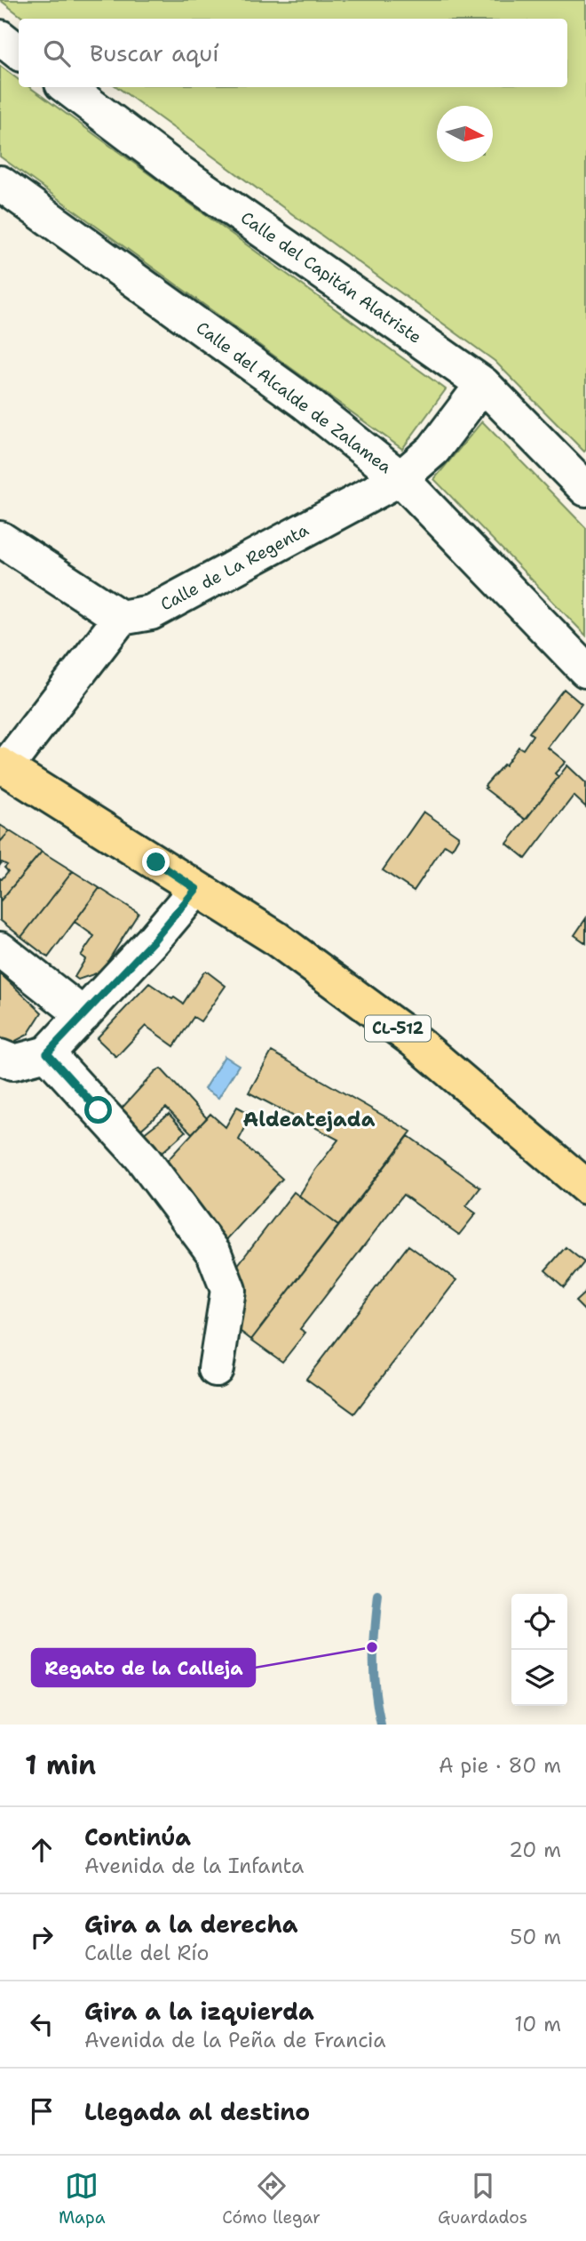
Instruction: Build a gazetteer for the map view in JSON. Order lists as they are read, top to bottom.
{
  "streets": {
    "main road": ["CL-512"],
    "street": ["Calle del Capitán Alatriste", "Calle del Alcalde de Zalamea", "Calle de La Regenta"]
  },
  "crossings": [
    ["Calle del Capitán Alatriste", "Calle de La Regenta"],
    ["Calle del Alcalde de Zalamea", "Calle de La Regenta"]
  ],
  "districts": ["Aldeatejada"],
  "places": ["Regato de la Calleja"],
  "north": "right",
  "page": {
    "search": "Buscar aquí",
    "heading": ["1 min", "A pie · 80 m"],
    "list": [
      ["Continúa", "Avenida de la Infanta", "20 m"],
      ["Gira a la derecha", "Calle del Río", "50 m"],
      ["Gira a la izquierda", "Avenida de la Peña de Francia", "10 m"],
      "Llegada al destino"
    ],
    "nav": ["Mapa", "Cómo llegar", "Guardados"]
  }
}
